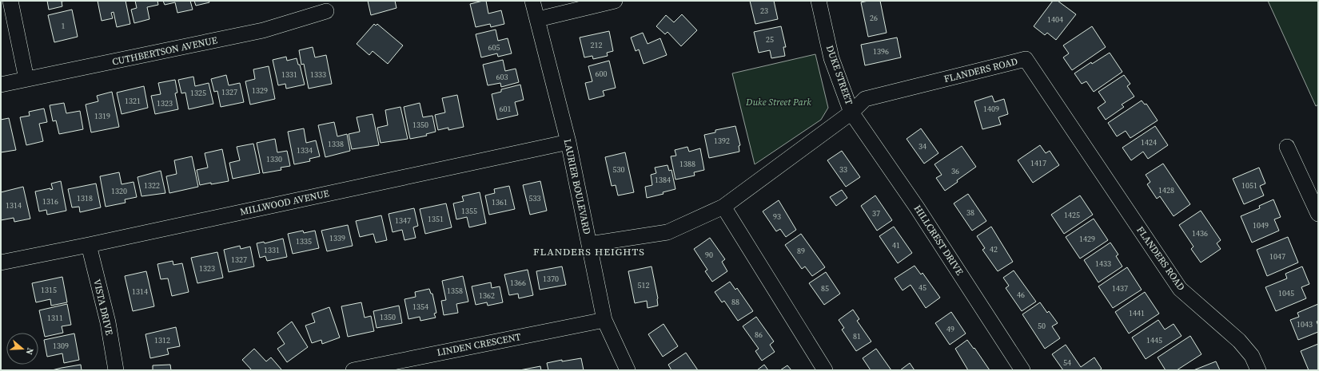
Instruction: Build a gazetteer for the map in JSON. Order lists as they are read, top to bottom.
{
  "streets": {
    "street": [
      "CUTHBERTSON AVENUE",
      "FLANDERS ROAD",
      "DUKE STREET",
      "LAURIER BOULEVARD",
      "MILLWOOD AVENUE",
      "HILLCREST DRIVE",
      "VISTA DRIVE",
      "LINDEN CRESCENT"
    ]
  },
  "crossings": [
    ["FLANDERS ROAD", "DUKE STREET"],
    ["FLANDERS ROAD", "LAURIER BOULEVARD"],
    ["FLANDERS ROAD", "HILLCREST DRIVE"],
    ["DUKE STREET", "HILLCREST DRIVE"],
    ["LAURIER BOULEVARD", "MILLWOOD AVENUE"],
    ["LAURIER BOULEVARD", "LINDEN CRESCENT"],
    ["MILLWOOD AVENUE", "VISTA DRIVE"]
  ],
  "districts": ["FLANDERS HEIGHTS"],
  "parks": ["Duke Street Park"],
  "house_numbers": [
    "23",
    "26",
    "1404",
    "1",
    "25",
    "212",
    "605",
    "1396",
    "600",
    "1331",
    "1333",
    "603",
    "1329",
    "1327",
    "1325",
    "1321",
    "1323",
    "601",
    "1409",
    "1319",
    "1350",
    "1392",
    "1424",
    "1338",
    "34",
    "1334",
    "1330",
    "1417",
    "1388",
    "530",
    "33",
    "36",
    "1384",
    "1322",
    "1051",
    "1428",
    "1320",
    "1318",
    "533",
    "1316",
    "1361",
    "1314",
    "1355",
    "38",
    "37",
    "1425",
    "93",
    "1351",
    "1347",
    "1049",
    "1436",
    "1339",
    "1429",
    "1335",
    "41",
    "42",
    "1331",
    "89",
    "90",
    "1047",
    "1327",
    "1433",
    "1323",
    "1370",
    "1366",
    "512",
    "45",
    "85",
    "1437",
    "1315",
    "1358",
    "1314",
    "1045",
    "46",
    "1362",
    "88",
    "1354",
    "1441",
    "1350",
    "1311",
    "1043",
    "50",
    "49",
    "86",
    "81",
    "1312",
    "1445",
    "1309",
    "54"
  ],
  "north": "right"
}
